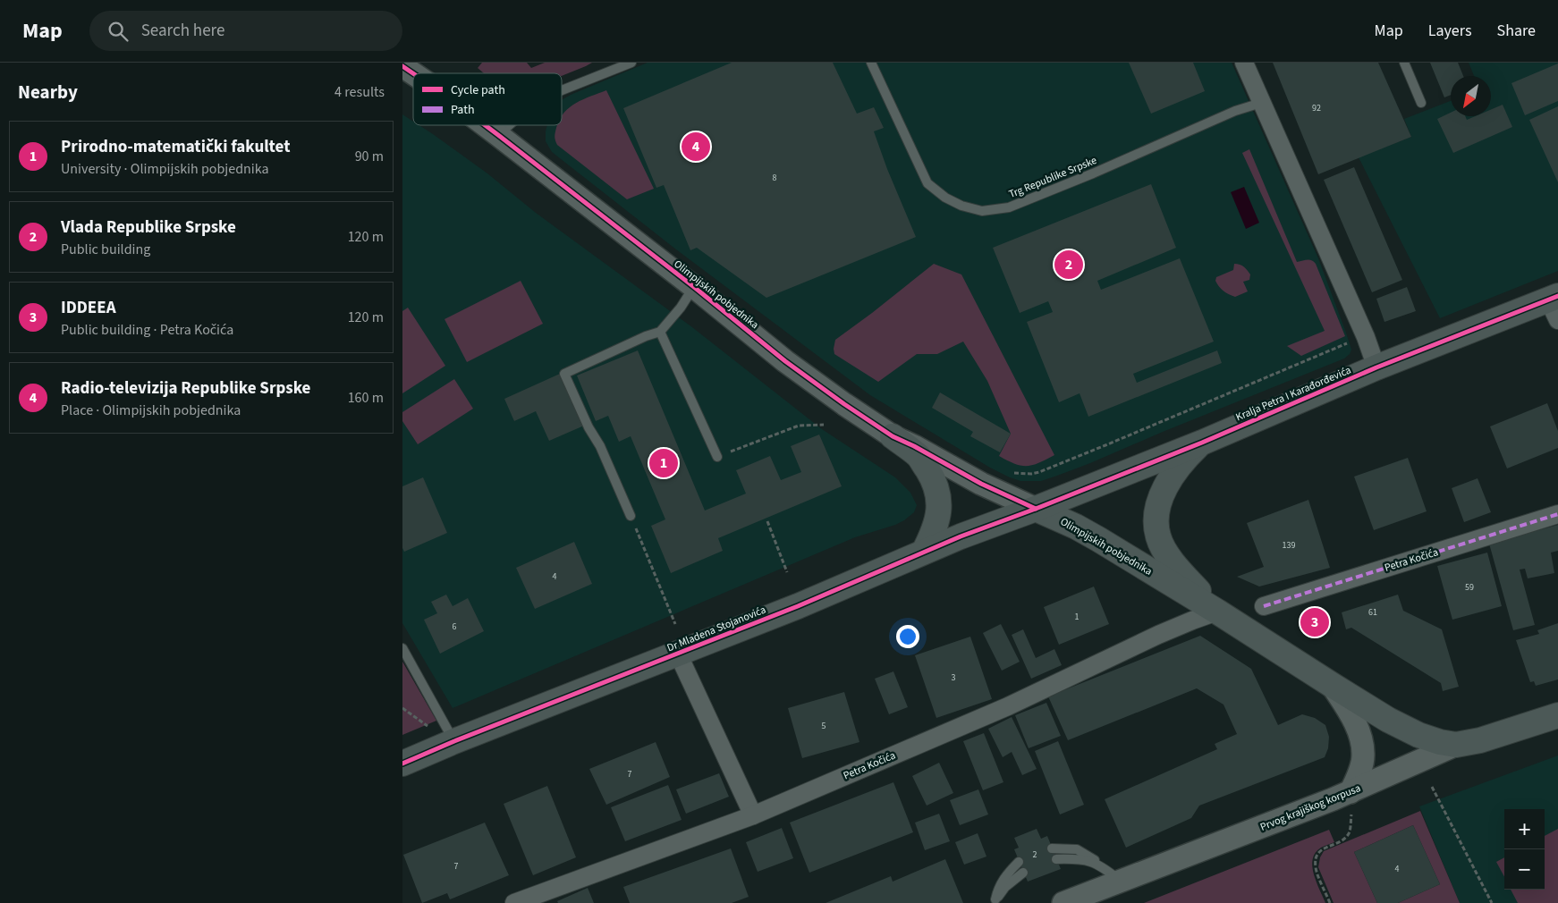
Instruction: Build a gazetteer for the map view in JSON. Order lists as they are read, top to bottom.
{
  "streets": {
    "main road": [
      "Olimpijskih pobjednika",
      "Kralja Petra I Karađorđevića",
      "Dr Mladena Stojanovića",
      "Prvog krajiškog korpusa"
    ],
    "street": ["Petra Kočića"],
    "lane": ["Trg Republike Srpske"]
  },
  "crossings": [
    ["Olimpijskih pobjednika", "Kralja Petra I Karađorđevića"],
    ["Olimpijskih pobjednika", "Petra Kočića"],
    ["Olimpijskih pobjednika", "Dr Mladena Stojanovića"],
    ["Olimpijskih pobjednika", "Prvog krajiškog korpusa"],
    ["Kralja Petra I Karađorđevića", "Dr Mladena Stojanovića"]
  ],
  "house_numbers": [
    "92",
    "8",
    "139",
    "4",
    "59",
    "61",
    "1",
    "6",
    "3",
    "5",
    "7",
    "2",
    "7",
    "4"
  ],
  "legend": ["Cycle path", "Path"],
  "north": "bottom left",
  "page": {
    "header": "Map",
    "search": "Search here",
    "nav": ["Map", "Layers", "Share"],
    "heading": ["Nearby", "4 results"],
    "list": [
      {
        "mark": "1",
        "name": "Prirodno-matematički fakultet",
        "note": "University · Olimpijskih pobjednika",
        "value": "90 m"
      },
      {
        "mark": "2",
        "name": "Vlada Republike Srpske",
        "note": "Public building",
        "value": "120 m"
      },
      {
        "mark": "3",
        "name": "IDDEEA",
        "note": "Public building · Petra Kočića",
        "value": "120 m"
      },
      {
        "mark": "4",
        "name": "Radio-televizija Republike Srpske",
        "note": "Place · Olimpijskih pobjednika",
        "value": "160 m"
      }
    ],
    "pins": [
      "4",
      "2",
      "1",
      "3"
    ],
    "map_buttons": ["+", "−"]
  }
}
